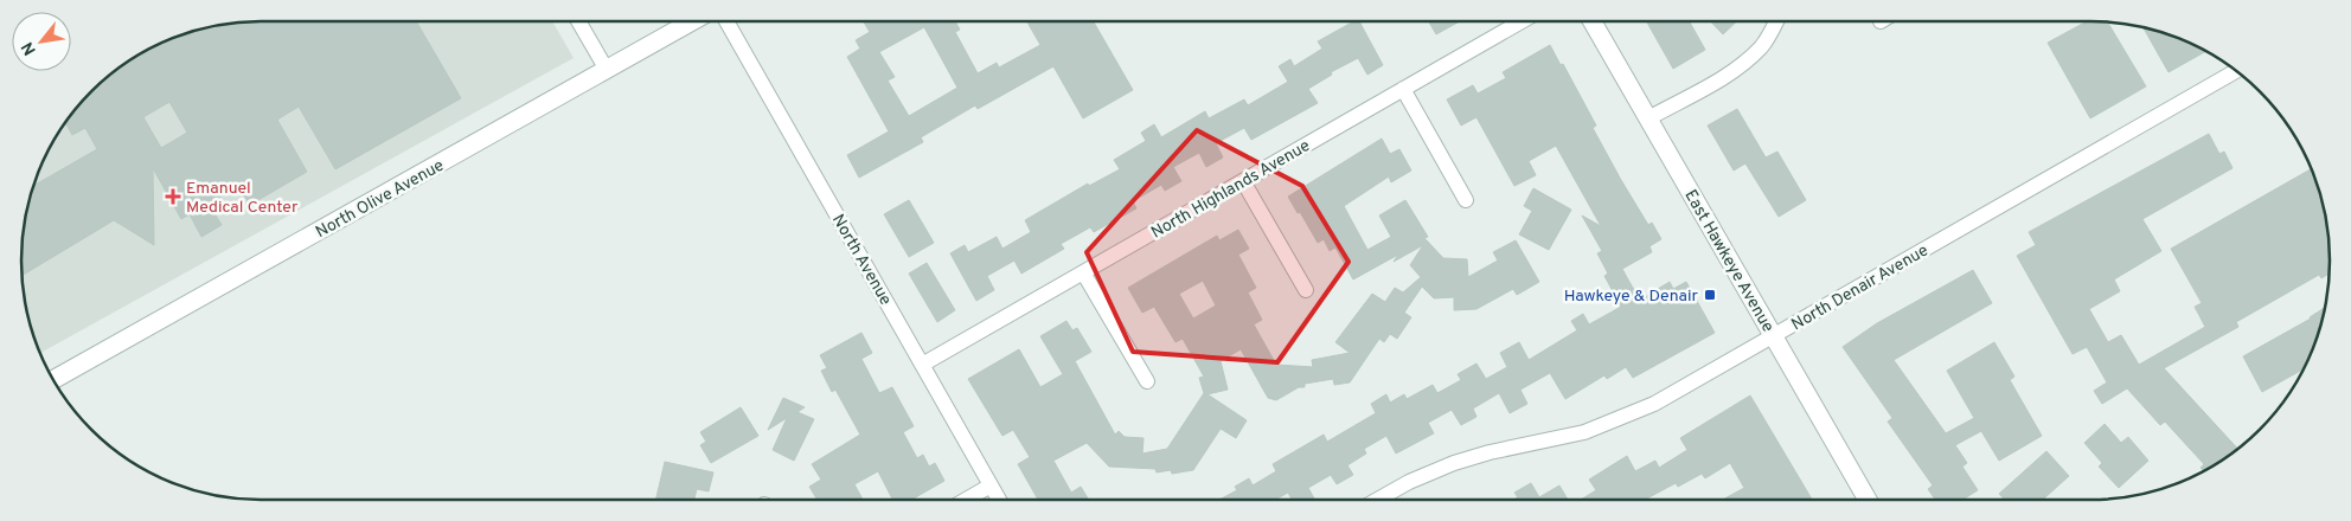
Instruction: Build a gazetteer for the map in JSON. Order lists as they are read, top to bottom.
{
  "streets": {
    "street": [
      "North Highlands Avenue",
      "North Olive Avenue",
      "North Avenue",
      "East Hawkeye Avenue",
      "North Denair Avenue"
    ]
  },
  "crossings": [
    ["North Highlands Avenue", "North Avenue"],
    ["East Hawkeye Avenue", "North Denair Avenue"]
  ],
  "places": {
    "health": ["Emanuel Medical Center"],
    "transit": ["Hawkeye & Denair"]
  },
  "north": "bottom left"
}
